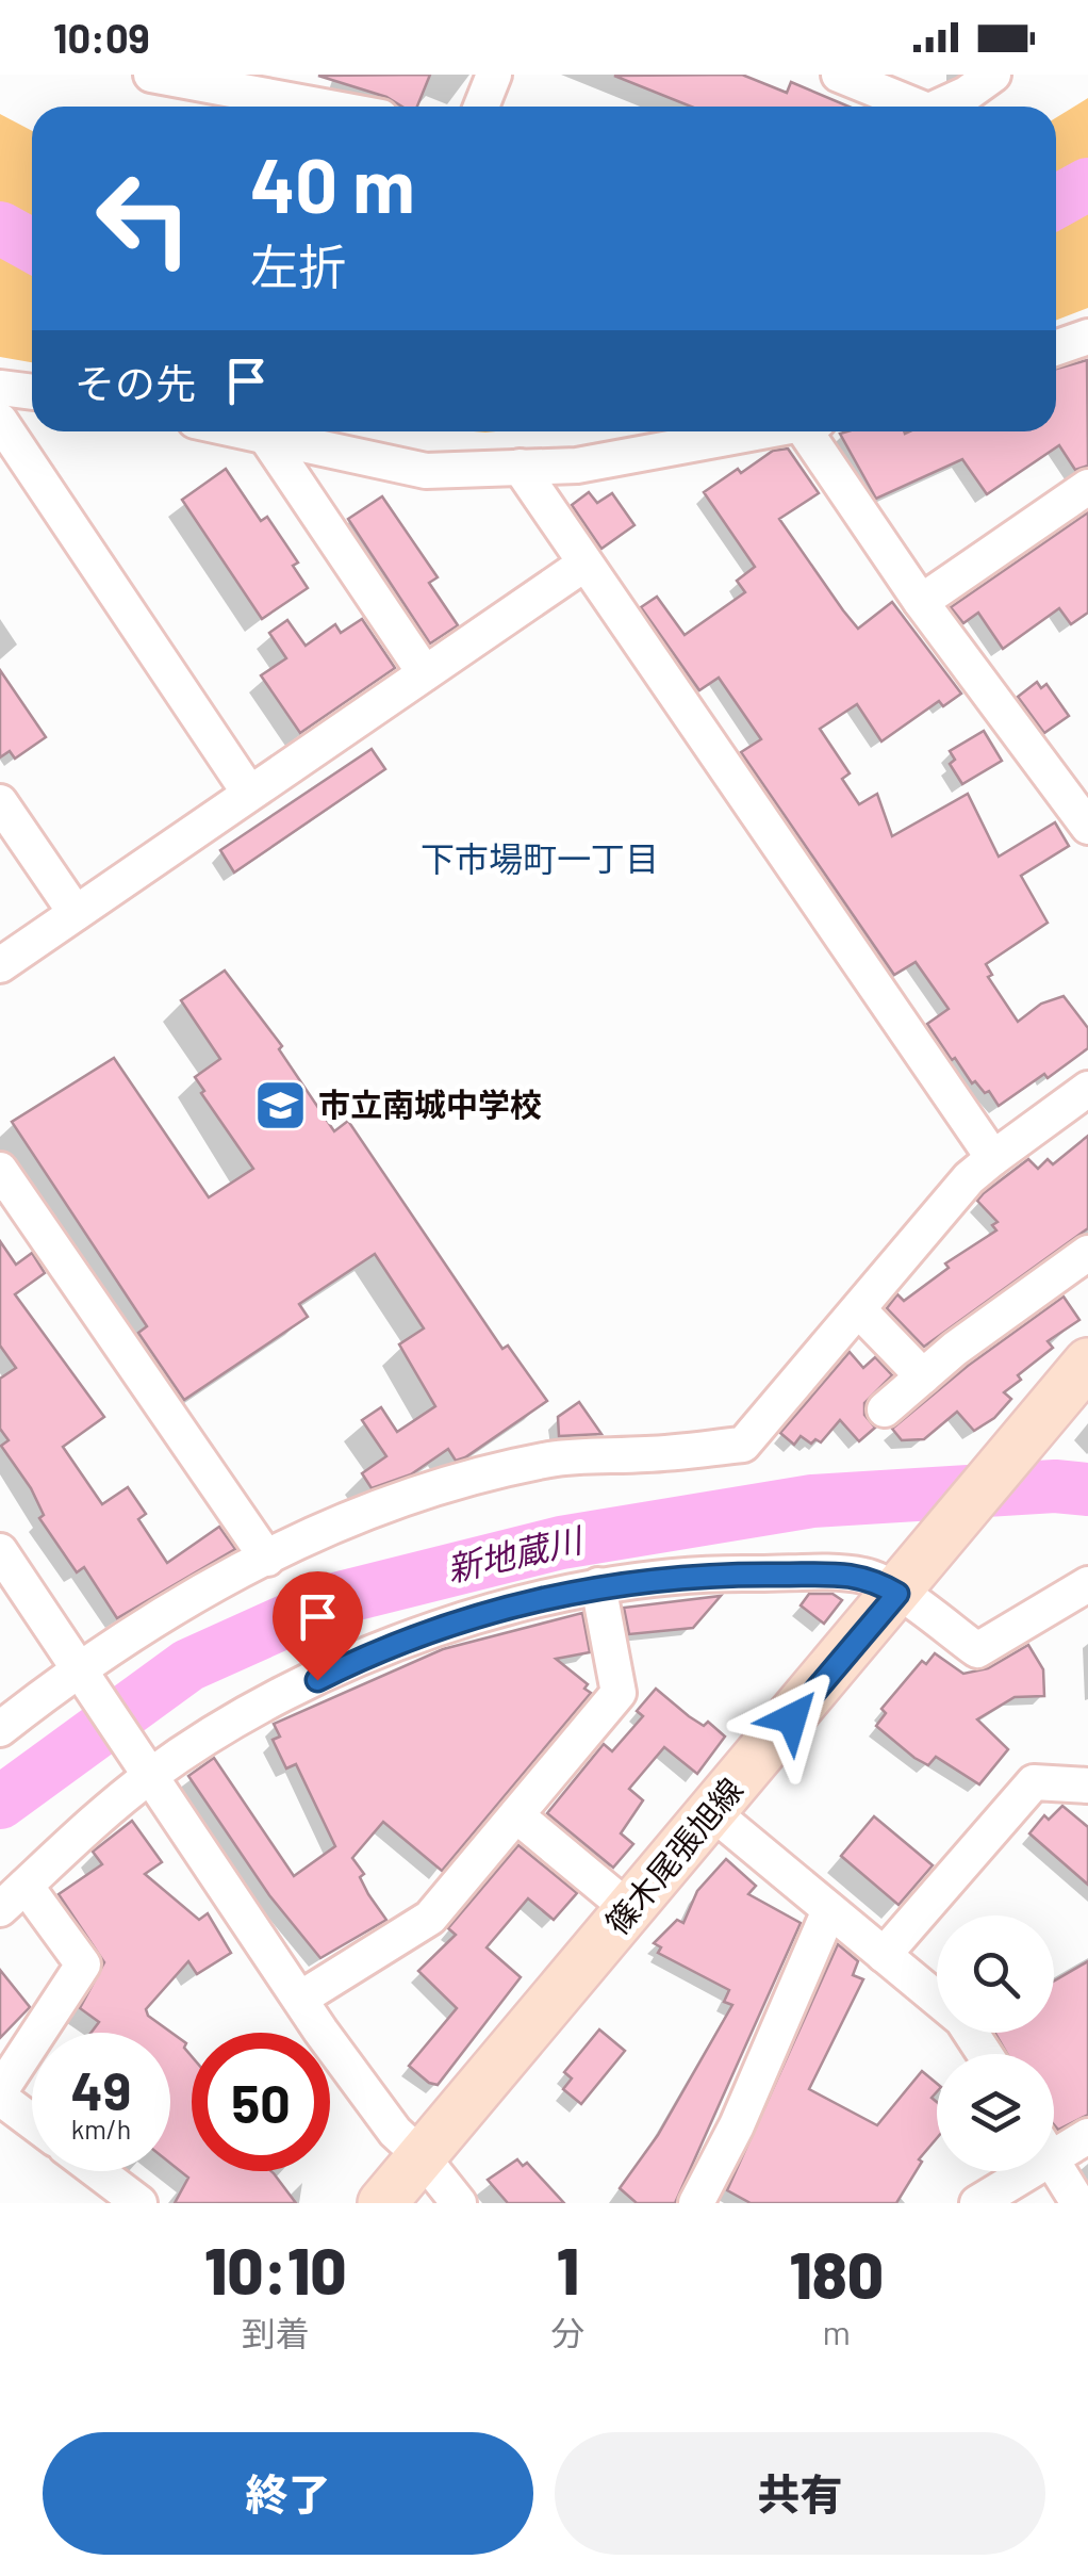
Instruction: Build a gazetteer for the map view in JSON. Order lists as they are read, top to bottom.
{
  "streets": {
    "main road": ["篠木尾張旭線"]
  },
  "districts": ["下市場町一丁目"],
  "water": ["新地蔵川"],
  "places": {
    "school or university": ["市立南城中学校"]
  },
  "page": {
    "status": "10:09",
    "turn": ["40 m", "左折"],
    "then": "その先",
    "speed": "49 km/h",
    "limit": "50",
    "eta": [
      "10:10",
      "到着",
      "1",
      "分",
      "180",
      "m"
    ],
    "buttons": ["終了", "共有"]
  }
}
